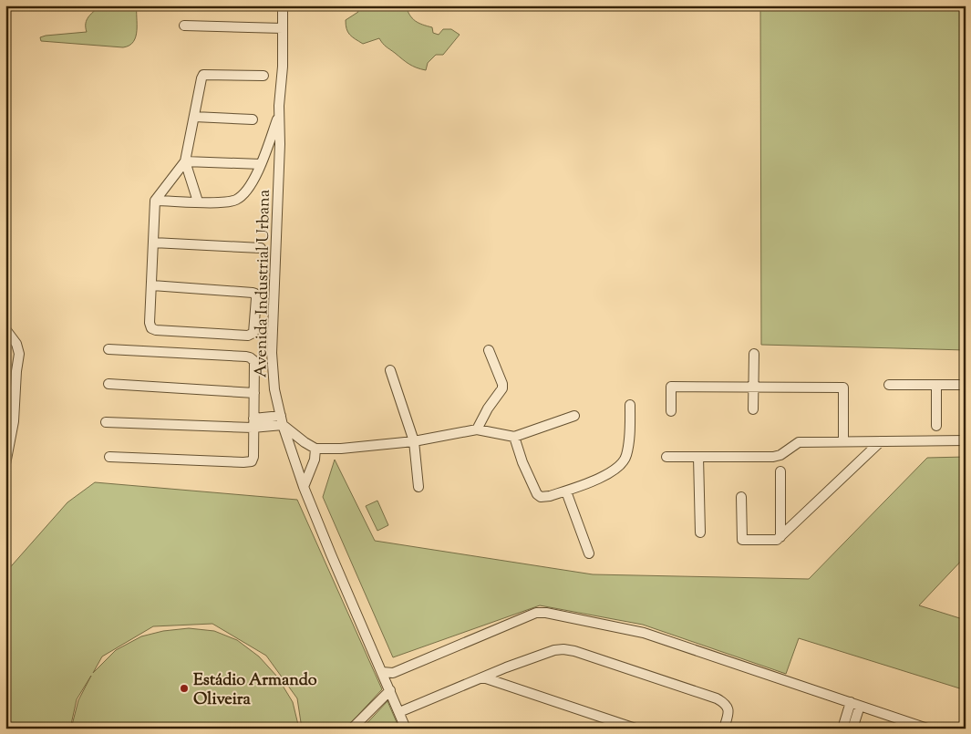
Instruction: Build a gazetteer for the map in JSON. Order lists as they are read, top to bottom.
{
  "streets": {
    "street": ["Avenida Industrial Urbana"]
  },
  "places": ["Estádio Armando Oliveira"]
}
